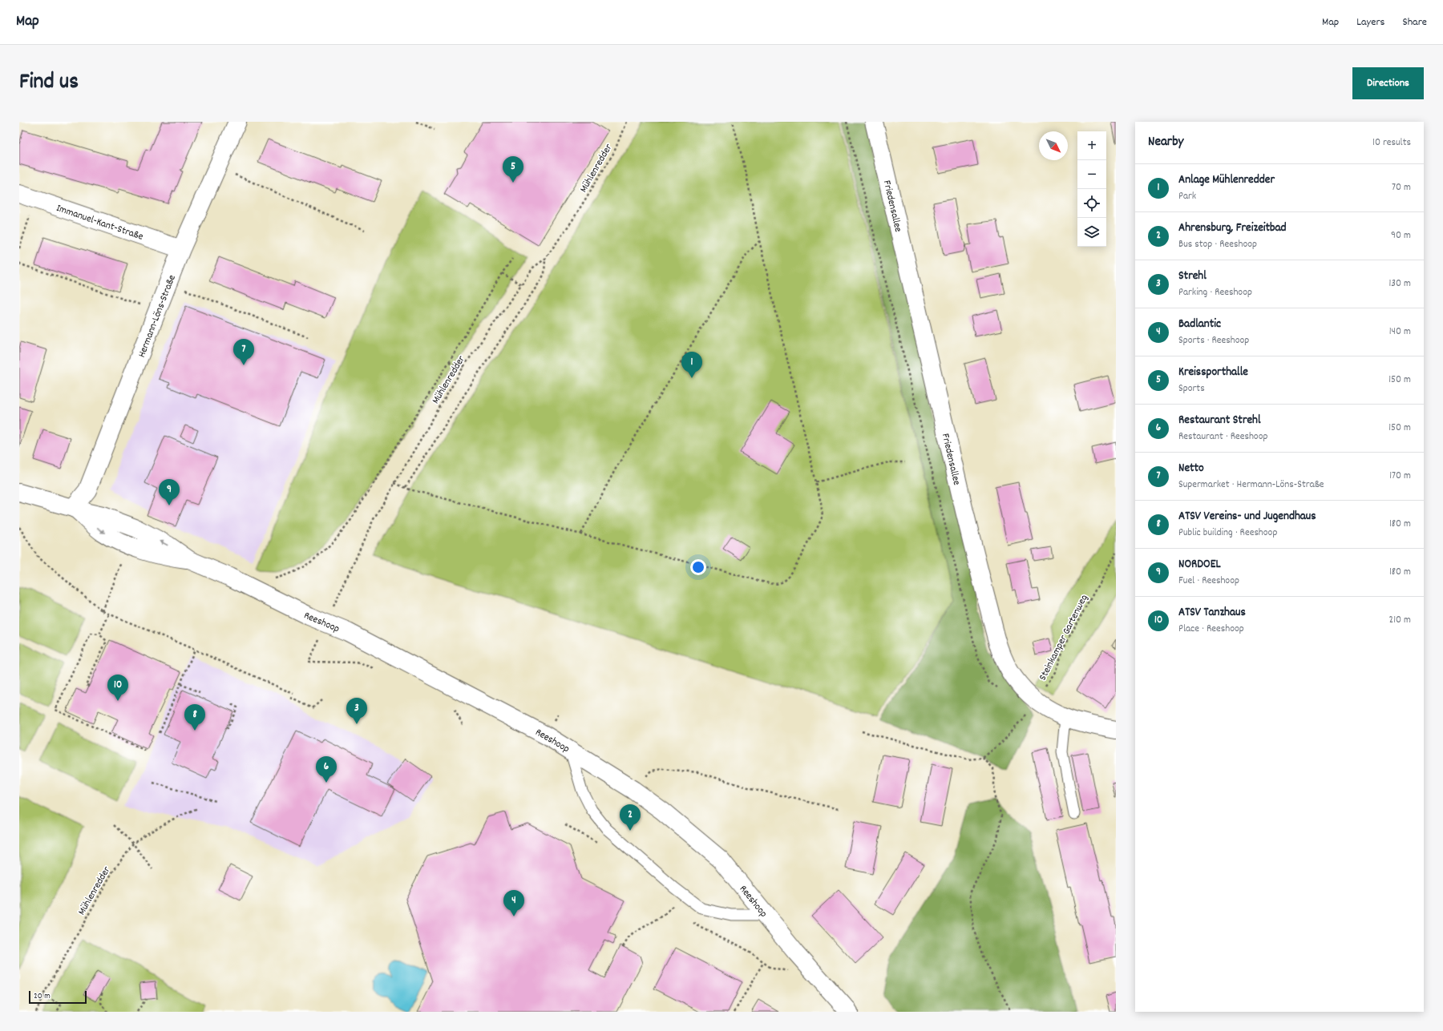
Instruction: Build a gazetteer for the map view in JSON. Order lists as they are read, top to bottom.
{
  "streets": {
    "street": [
      "Friedensallee",
      "Immanuel-Kant-Straße",
      "Hermann-Löns-Straße",
      "Reeshoop"
    ],
    "path": ["Mühlenredder", "Steinkamper Gartenweg"]
  },
  "crossings": [
    ["Mühlenredder", "Reeshoop"],
    ["Friedensallee", "Steinkamper Gartenweg"],
    ["Immanuel-Kant-Straße", "Hermann-Löns-Straße"],
    ["Hermann-Löns-Straße", "Reeshoop"]
  ],
  "scale_bar": "20 m",
  "north": "bottom right",
  "page": {
    "header": "Map",
    "nav": ["Map", "Layers", "Share"],
    "title": "Find us",
    "buttons": "Directions",
    "heading": ["Nearby", "10 results"],
    "map_buttons": ["+", "−"],
    "pins": [
      "5",
      "7",
      "1",
      "9",
      "10",
      "3",
      "8",
      "6",
      "2",
      "4"
    ],
    "list": [
      {
        "mark": "1",
        "name": "Anlage Mühlenredder",
        "note": "Park",
        "value": "70 m"
      },
      {
        "mark": "2",
        "name": "Ahrensburg, Freizeitbad",
        "note": "Bus stop · Reeshoop",
        "value": "90 m"
      },
      {
        "mark": "3",
        "name": "Strehl",
        "note": "Parking · Reeshoop",
        "value": "130 m"
      },
      {
        "mark": "4",
        "name": "Badlantic",
        "note": "Sports · Reeshoop",
        "value": "140 m"
      },
      {
        "mark": "5",
        "name": "Kreissporthalle",
        "note": "Sports",
        "value": "150 m"
      },
      {
        "mark": "6",
        "name": "Restaurant Strehl",
        "note": "Restaurant · Reeshoop",
        "value": "150 m"
      },
      {
        "mark": "7",
        "name": "Netto",
        "note": "Supermarket · Hermann-Löns-Straße",
        "value": "170 m"
      },
      {
        "mark": "8",
        "name": "ATSV Vereins- und Jugendhaus",
        "note": "Public building · Reeshoop",
        "value": "180 m"
      },
      {
        "mark": "9",
        "name": "NORDOEL",
        "note": "Fuel · Reeshoop",
        "value": "180 m"
      },
      {
        "mark": "10",
        "name": "ATSV Tanzhaus",
        "note": "Place · Reeshoop",
        "value": "210 m"
      }
    ],
    "scale": "20 m"
  }
}
